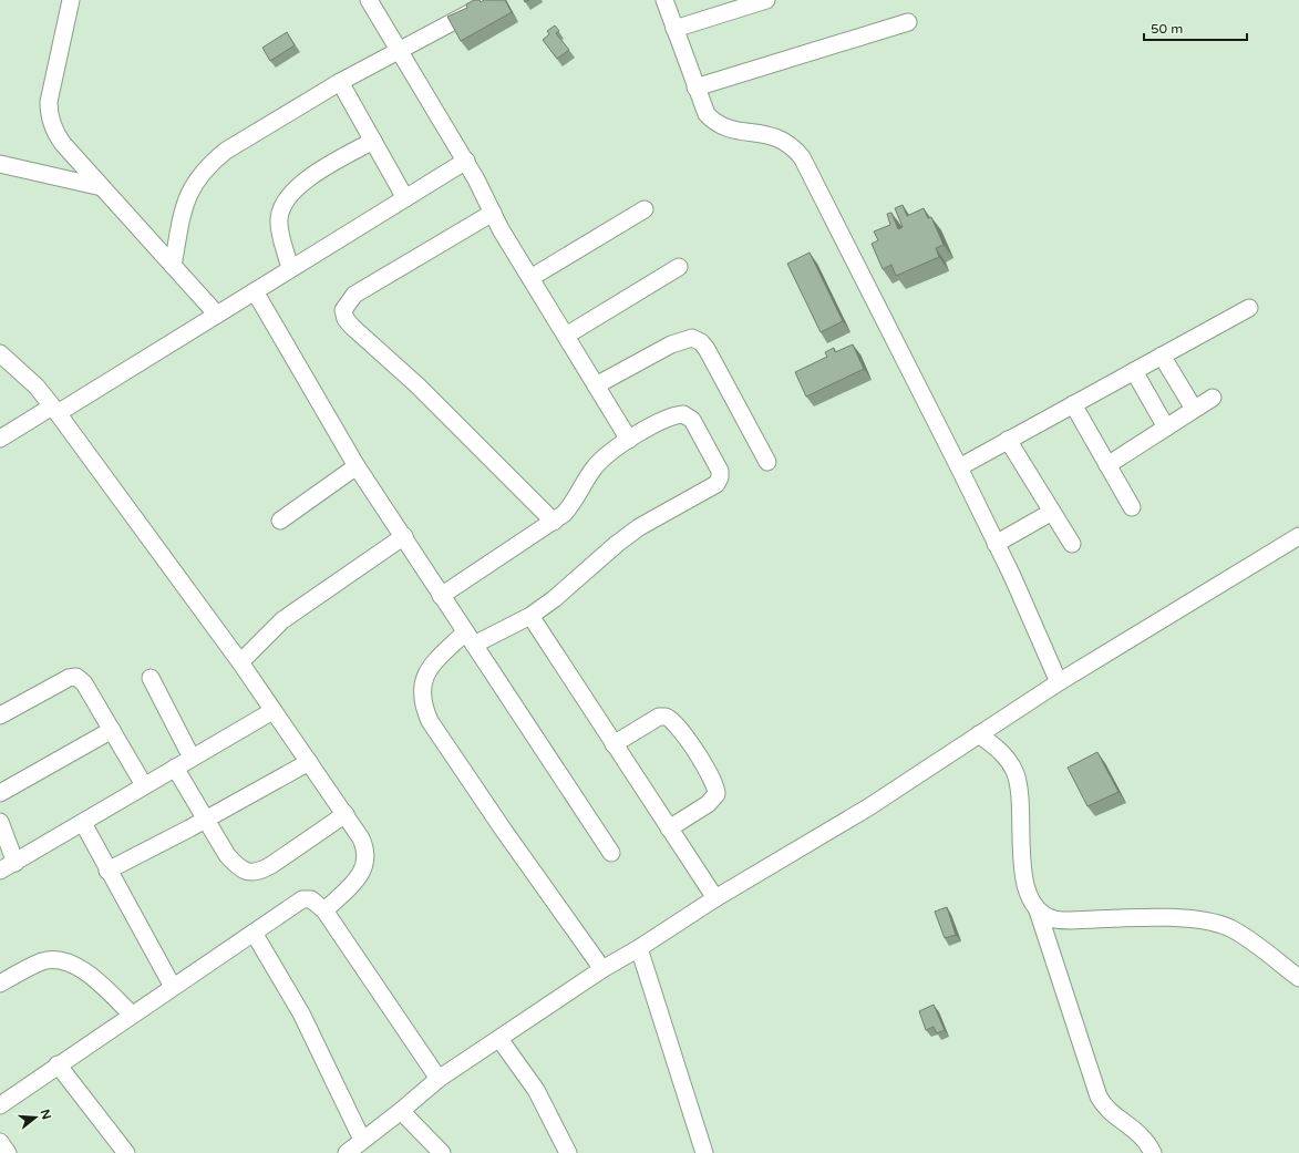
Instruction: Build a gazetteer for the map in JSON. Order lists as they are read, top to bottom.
{
  "scale_bar": "50 m",
  "north": "right"
}
